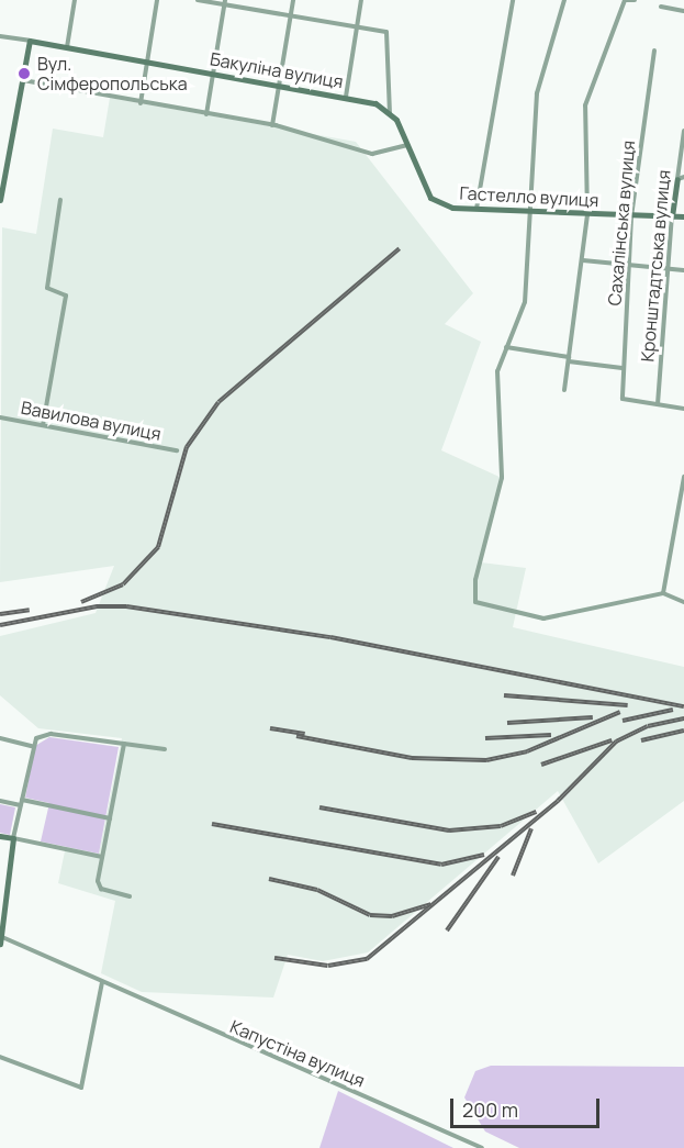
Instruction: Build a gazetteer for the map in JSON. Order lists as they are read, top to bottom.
{
  "streets": {
    "street": [
      "Бакуліна вулиця",
      "Гастелло вулиця",
      "Сахалінська вулиця",
      "Кронштадтська вулиця",
      "Вавилова вулиця",
      "Капустіна вулиця"
    ]
  },
  "crossings": [
    ["Бакуліна вулиця", "Гастелло вулиця"],
    ["Гастелло вулиця", "Сахалінська вулиця"],
    ["Гастелло вулиця", "Кронштадтська вулиця"],
    ["Сахалінська вулиця", "Кронштадтська вулиця"]
  ],
  "places": ["Вул. Сімферопольська"],
  "scale_bar": "200 m"
}
